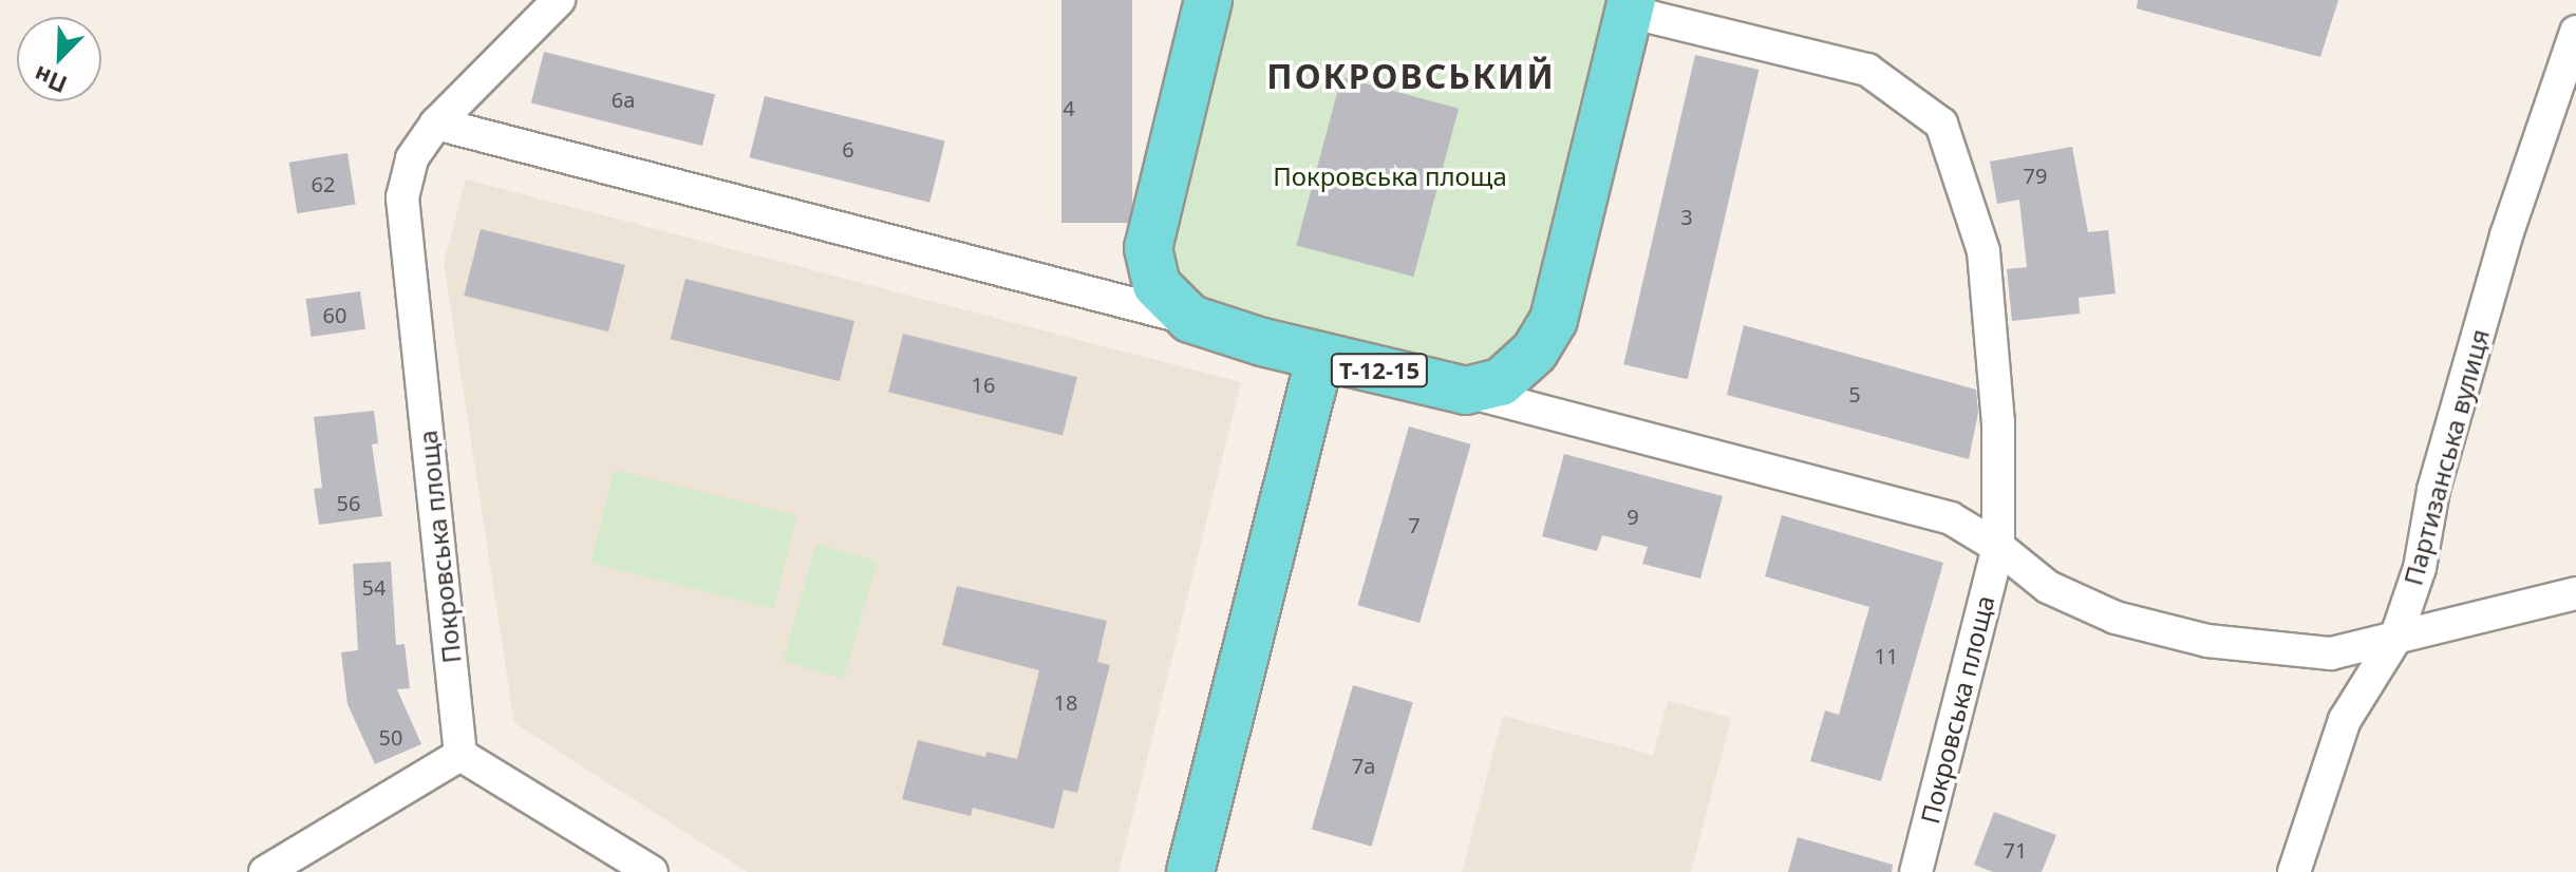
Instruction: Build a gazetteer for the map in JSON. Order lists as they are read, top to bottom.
{
  "streets": {
    "highway": ["Т-12-15", "Покровська площа"],
    "street": ["Партизанська вулиця"]
  },
  "crossings": [
    ["Т-12-15", "Покровська площа"]
  ],
  "districts": ["ПОКРОВСЬКИЙ"],
  "parks": ["Покровська площа"],
  "house_numbers": [
    "6а",
    "4",
    "6",
    "79",
    "62",
    "3",
    "60",
    "16",
    "5",
    "56",
    "9",
    "7",
    "54",
    "11",
    "18",
    "50",
    "7а",
    "71"
  ],
  "north": "bottom left"
}
